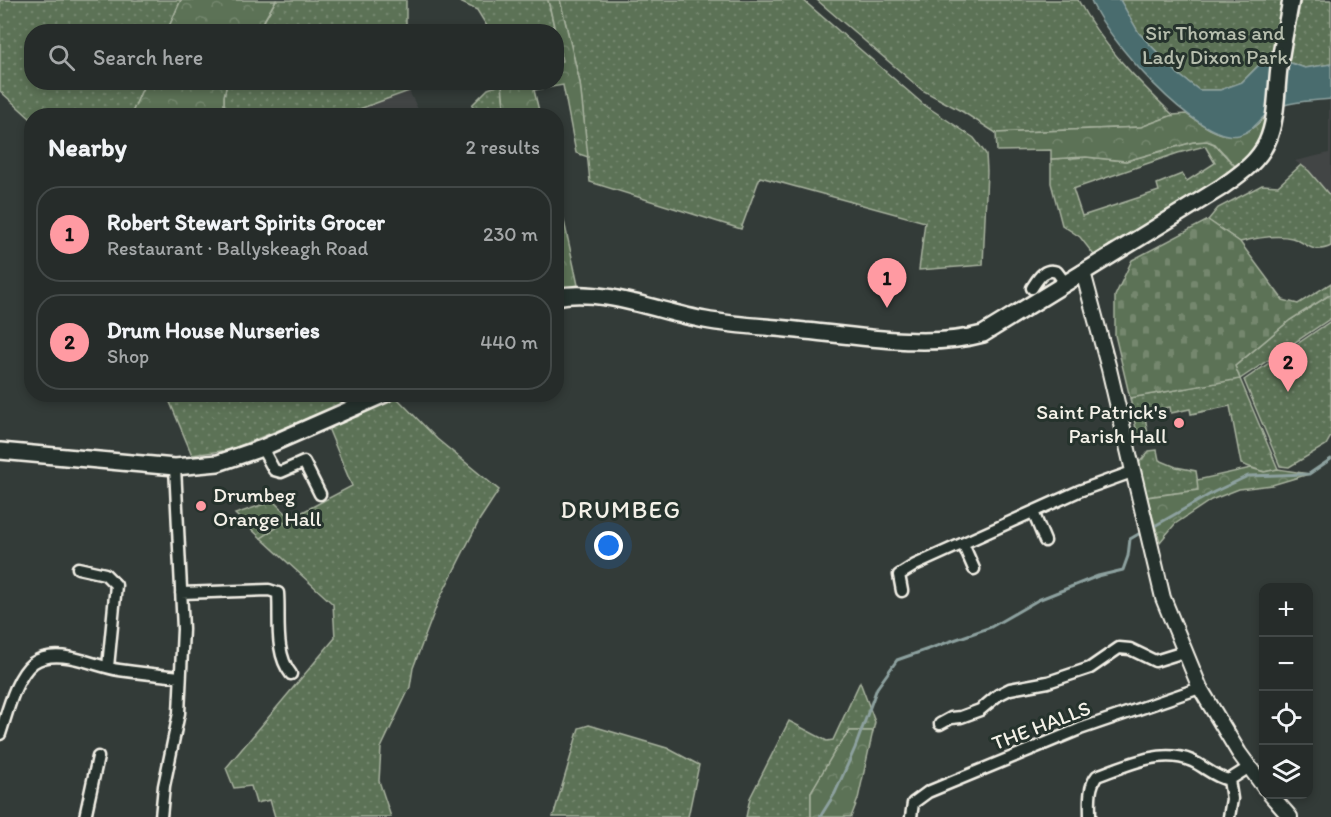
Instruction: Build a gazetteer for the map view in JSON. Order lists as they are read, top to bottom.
{
  "streets": {
    "street": ["THE HALLS"]
  },
  "districts": ["DRUMBEG"],
  "parks": ["Sir Thomas and Lady Dixon Park"],
  "places": ["Saint Patrick's Parish Hall", "Drumbeg Orange Hall"],
  "page": {
    "search": "Search here",
    "heading": ["Nearby", "2 results"],
    "list": [
      {
        "mark": "1",
        "name": "Robert Stewart Spirits Grocer",
        "note": "Restaurant · Ballyskeagh Road",
        "value": "230 m"
      },
      {
        "mark": "2",
        "name": "Drum House Nurseries",
        "note": "Shop",
        "value": "440 m"
      }
    ],
    "pins": ["1", "2"],
    "map_buttons": ["+", "−"]
  }
}
